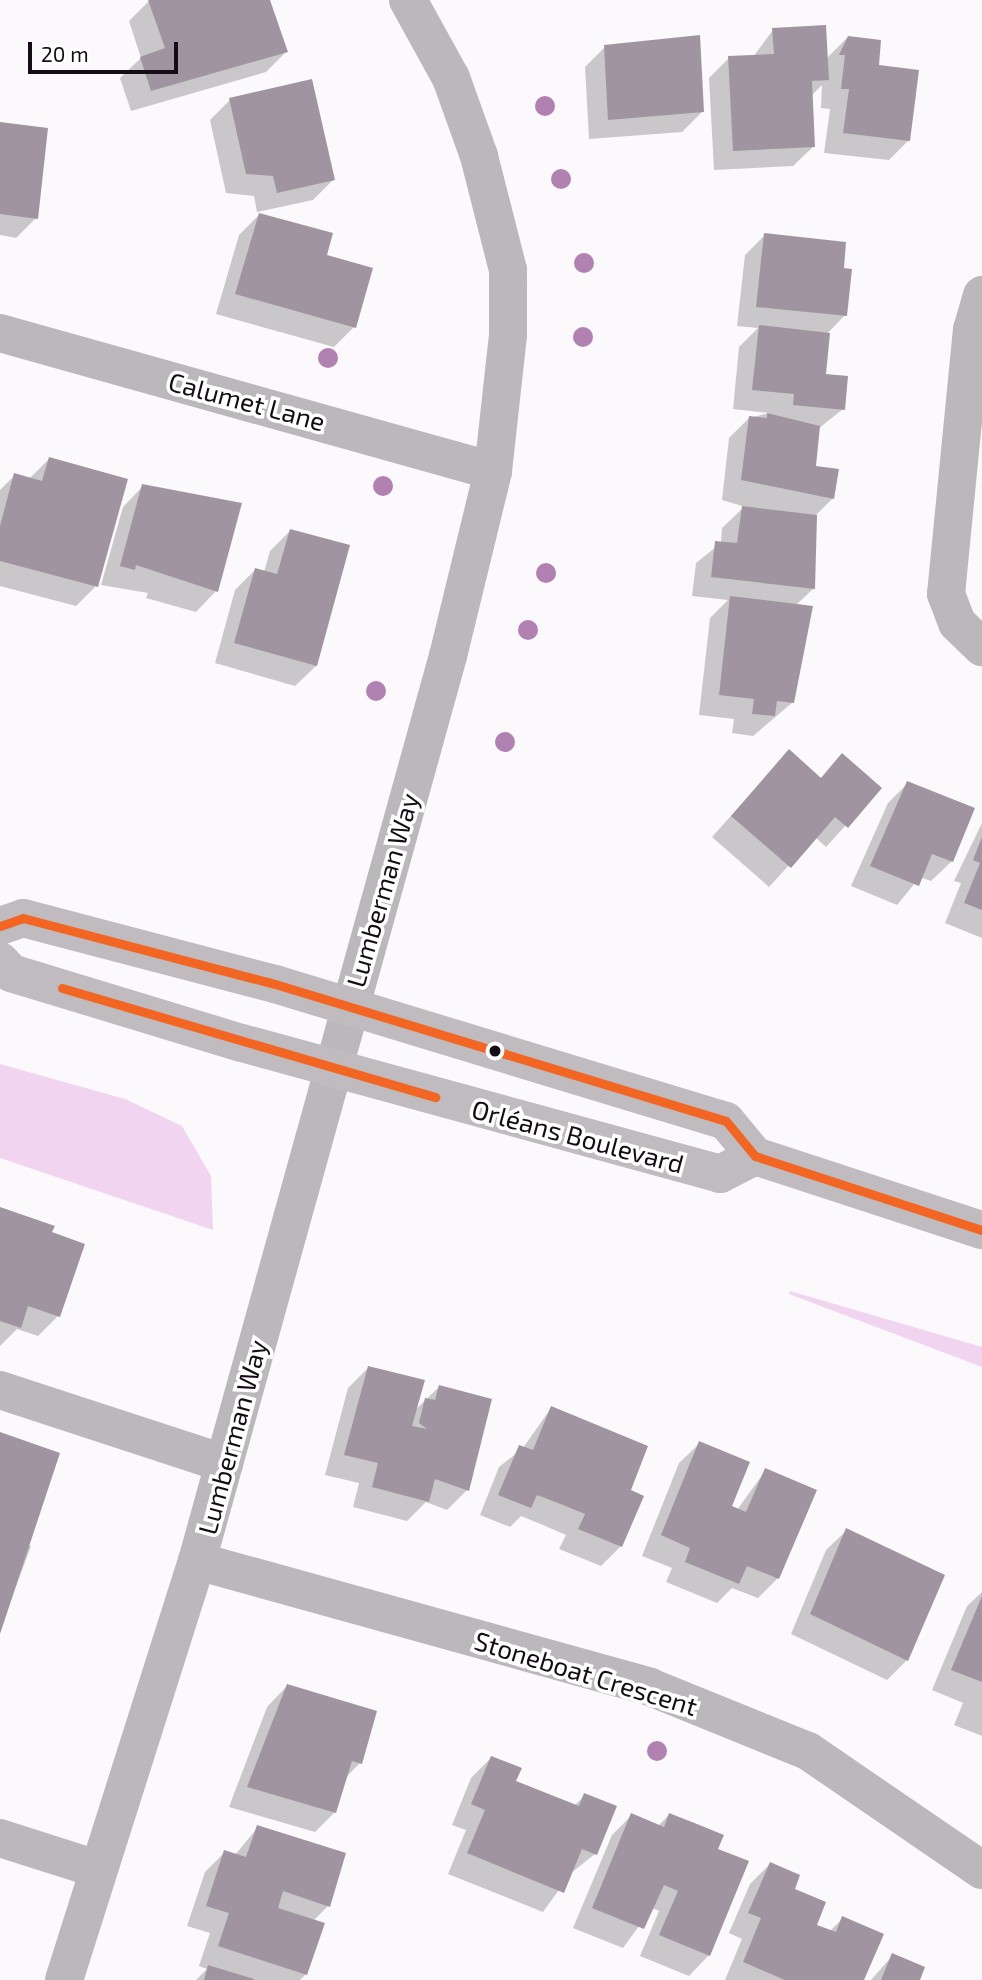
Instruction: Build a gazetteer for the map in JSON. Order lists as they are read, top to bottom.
{
  "streets": {
    "main road": ["Orléans Boulevard"],
    "street": ["Calumet Lane", "Lumberman Way", "Stoneboat Crescent"]
  },
  "crossings": [
    ["Calumet Lane", "Lumberman Way"],
    ["Lumberman Way", "Orléans Boulevard"],
    ["Lumberman Way", "Stoneboat Crescent"]
  ],
  "scale_bar": "20 m"
}
